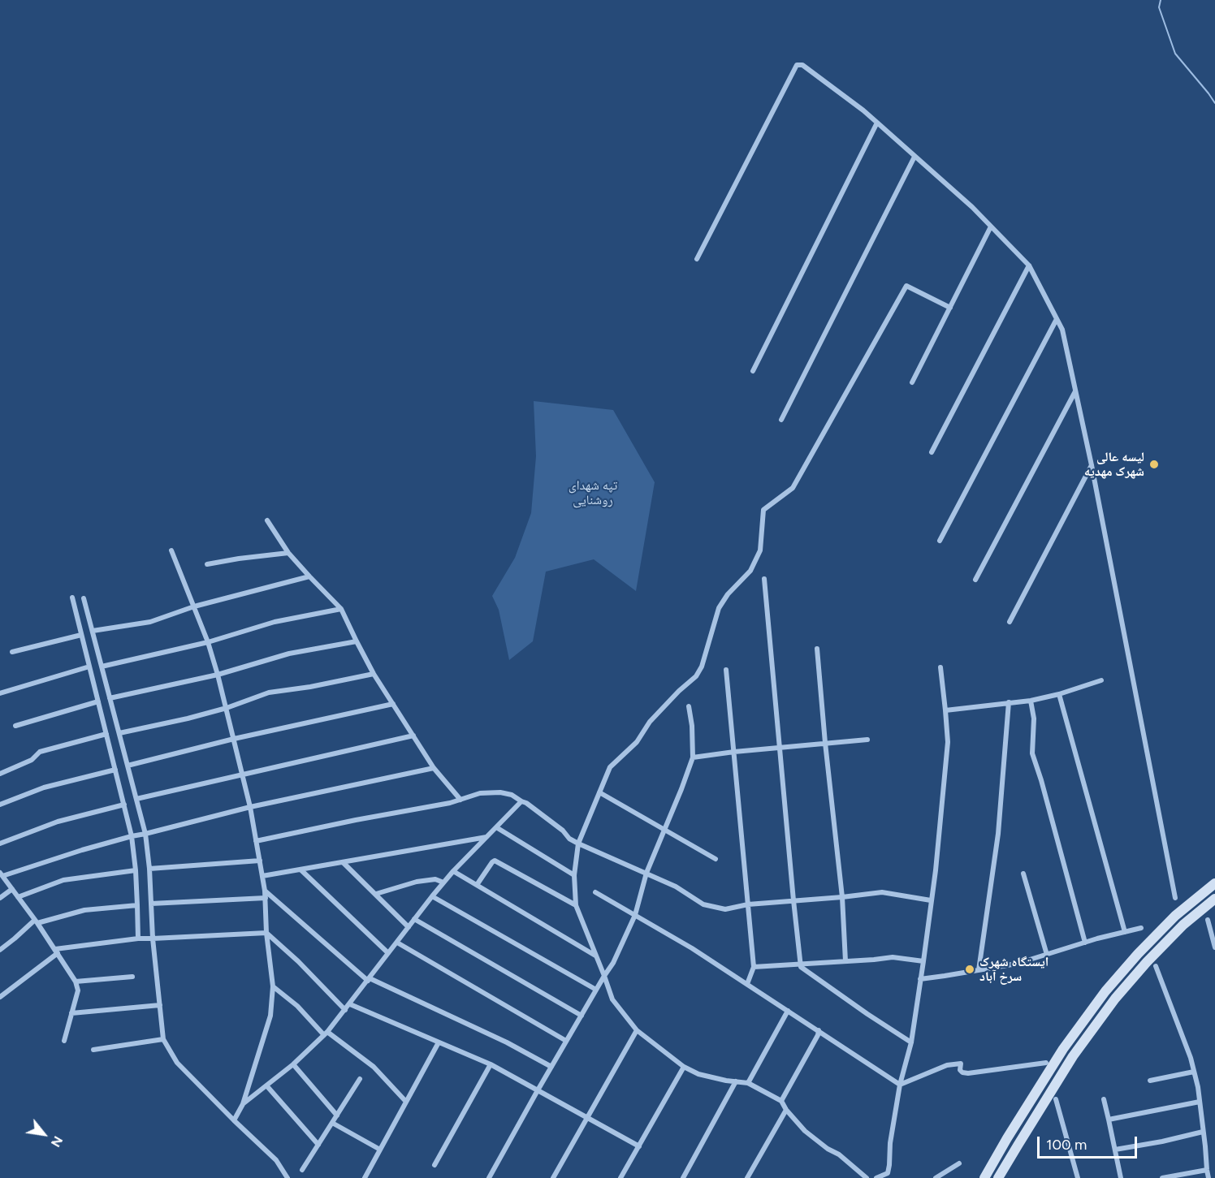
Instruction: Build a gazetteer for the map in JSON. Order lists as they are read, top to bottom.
{
  "parks": ["تپه شهدای روشنایی"],
  "places": ["لیسه عالی شهرک مهدیه", "ایستگاه شهرک سرخ آباد"],
  "scale_bar": "100 m",
  "north": "bottom right"
}
